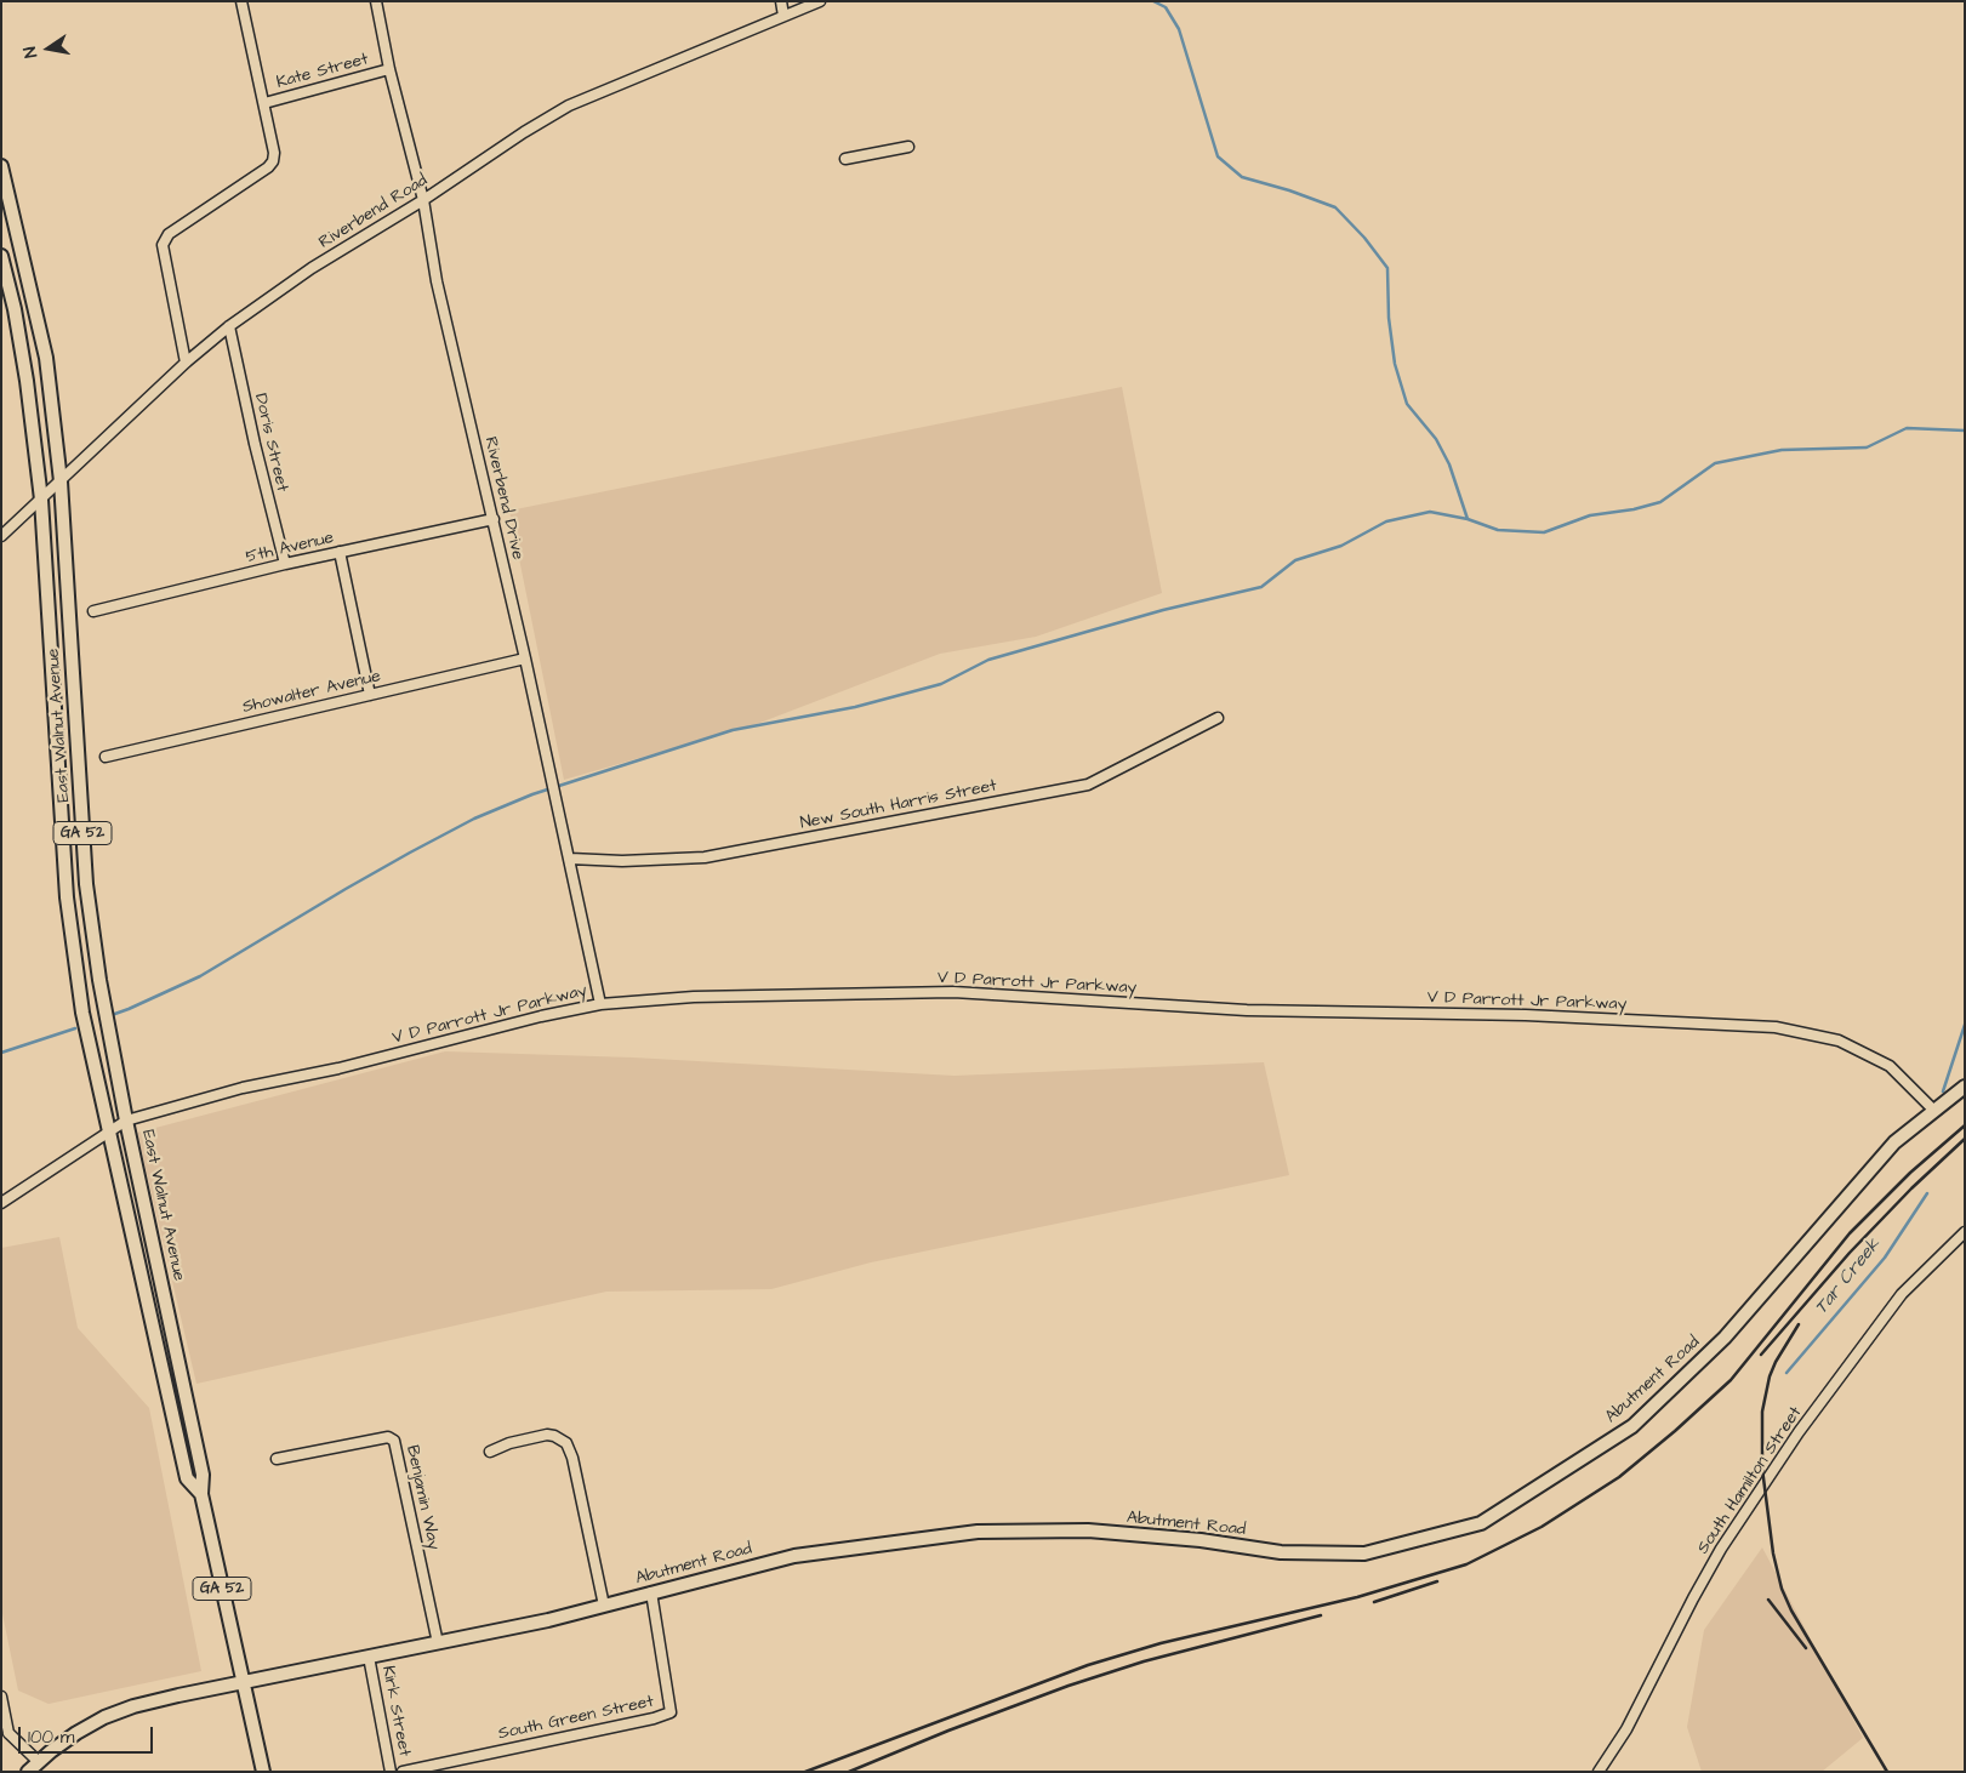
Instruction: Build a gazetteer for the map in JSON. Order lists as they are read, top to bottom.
{
  "streets": {
    "main road": ["East Walnut Avenue", "GA 52", "Abutment Road"],
    "street": [
      "Kate Street",
      "Riverbend Road",
      "Doris Street",
      "Riverbend Drive",
      "5th Avenue",
      "Showalter Avenue",
      "New South Harris Street",
      "V D Parrott Jr Parkway",
      "South Hamilton Street",
      "Benjamin Way",
      "Kirk Street",
      "South Green Street"
    ]
  },
  "crossings": [
    ["Kate Street", "Riverbend Drive"],
    ["Riverbend Road", "Doris Street"],
    ["Riverbend Road", "Riverbend Drive"],
    ["Riverbend Road", "East Walnut Avenue"],
    ["Doris Street", "5th Avenue"],
    ["Riverbend Drive", "5th Avenue"],
    ["Riverbend Drive", "Showalter Avenue"],
    ["Riverbend Drive", "New South Harris Street"],
    ["Riverbend Drive", "V D Parrott Jr Parkway"],
    ["East Walnut Avenue", "V D Parrott Jr Parkway"],
    ["East Walnut Avenue", "Abutment Road"],
    ["V D Parrott Jr Parkway", "Abutment Road"],
    ["Abutment Road", "Benjamin Way"],
    ["Abutment Road", "Kirk Street"],
    ["Abutment Road", "South Green Street"]
  ],
  "water": ["Tar Creek"],
  "scale_bar": "100 m",
  "north": "left"
}
